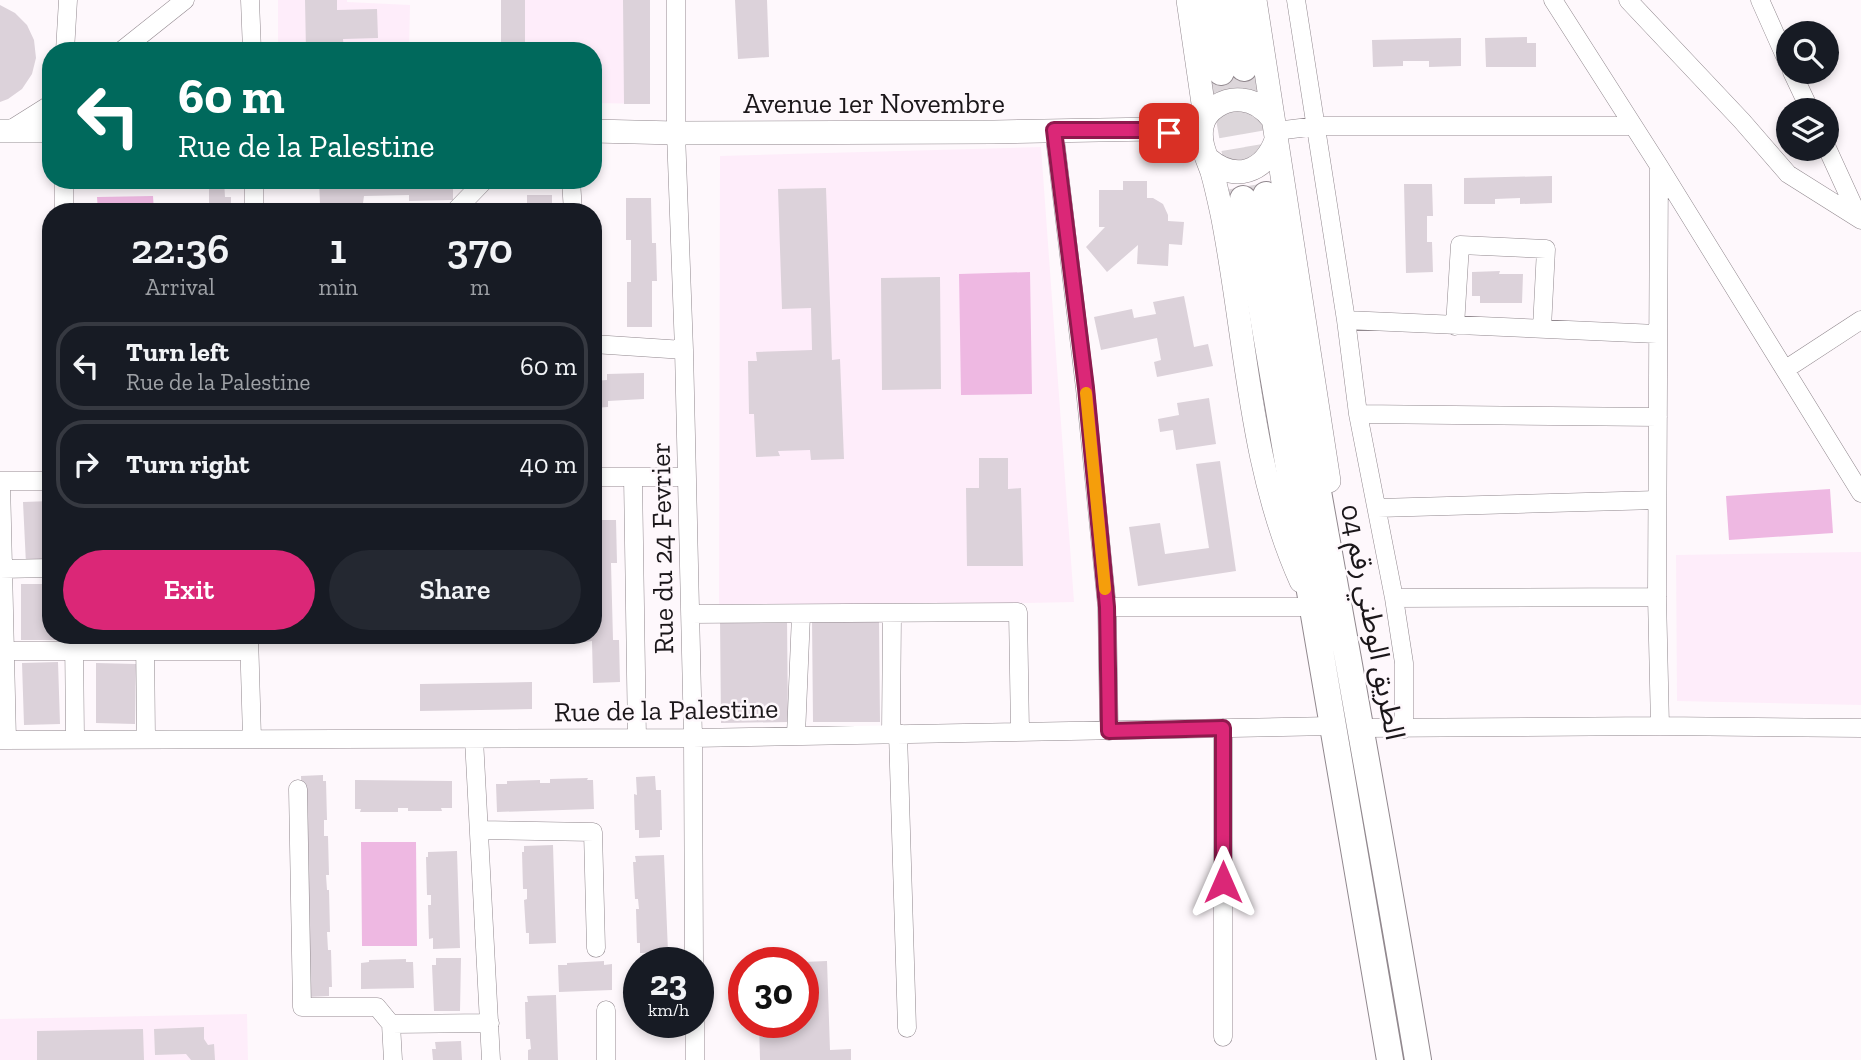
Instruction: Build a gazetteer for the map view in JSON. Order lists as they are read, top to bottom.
{
  "streets": {
    "highway": ["الطريق الوطني رقم 04"],
    "main road": ["Avenue 1er Novembre"],
    "street": ["Rue du 24 Fevrier", "Rue de la Palestine"]
  },
  "crossings": [
    ["Avenue 1er Novembre", "Rue du 24 Fevrier"],
    ["Rue du 24 Fevrier", "Rue de la Palestine"],
    ["الطريق الوطني رقم 04", "Rue de la Palestine"]
  ],
  "page": {
    "turn": ["60 m", "Rue de la Palestine"],
    "eta": [
      "22:36",
      "Arrival",
      "1",
      "min",
      "370",
      "m"
    ],
    "list": [
      {
        "name": "Turn left",
        "note": "Rue de la Palestine",
        "value": "60 m"
      },
      {
        "name": "Turn right",
        "value": "40 m"
      }
    ],
    "buttons": ["Exit", "Share"],
    "speed": "23 km/h",
    "limit": "30"
  }
}
